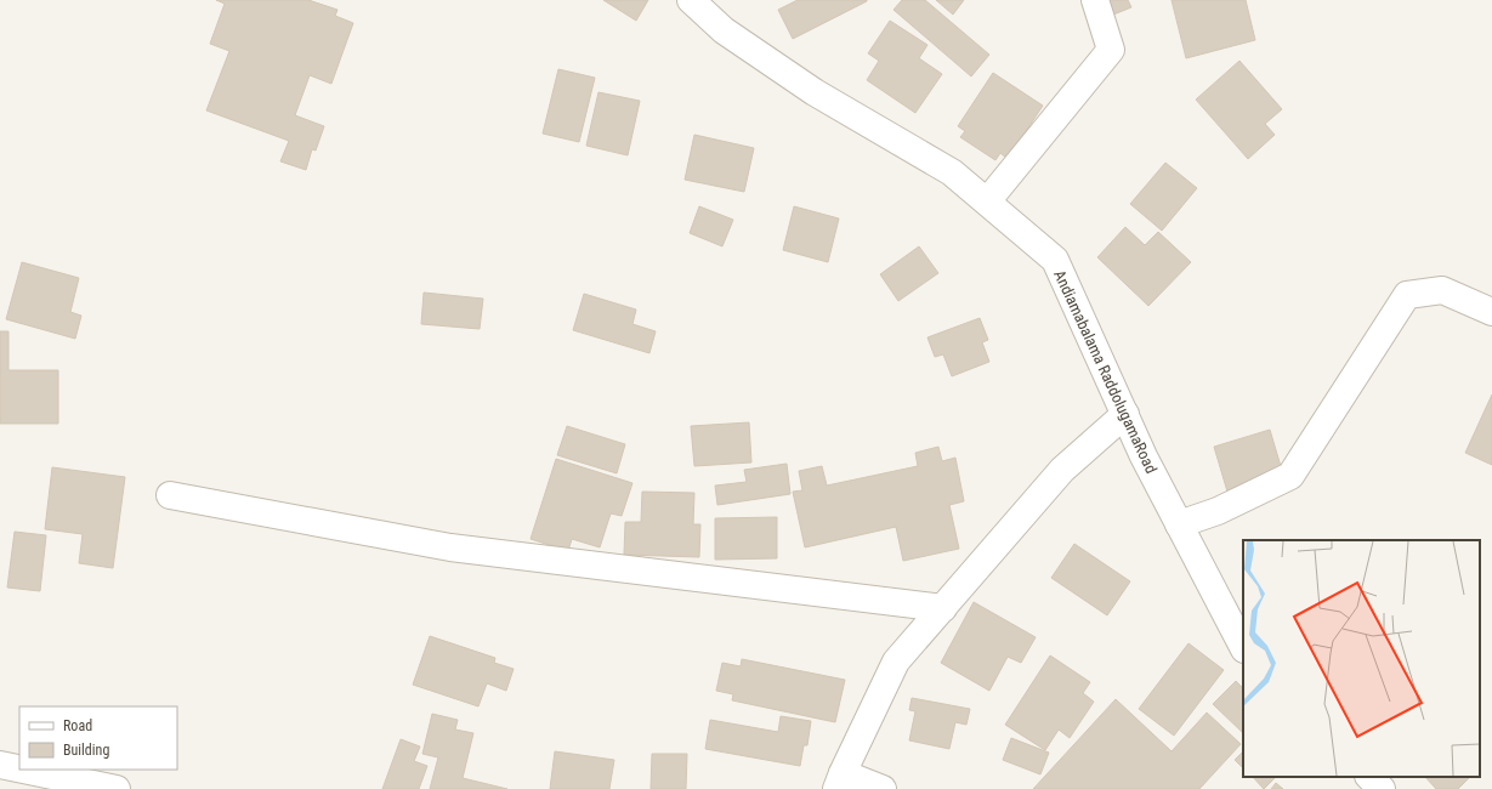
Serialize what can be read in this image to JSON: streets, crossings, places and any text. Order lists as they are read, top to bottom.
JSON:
{
  "streets": {
    "street": ["Andiamabalama RaddolugamaRoad"]
  },
  "legend": ["Road", "Building"]
}
